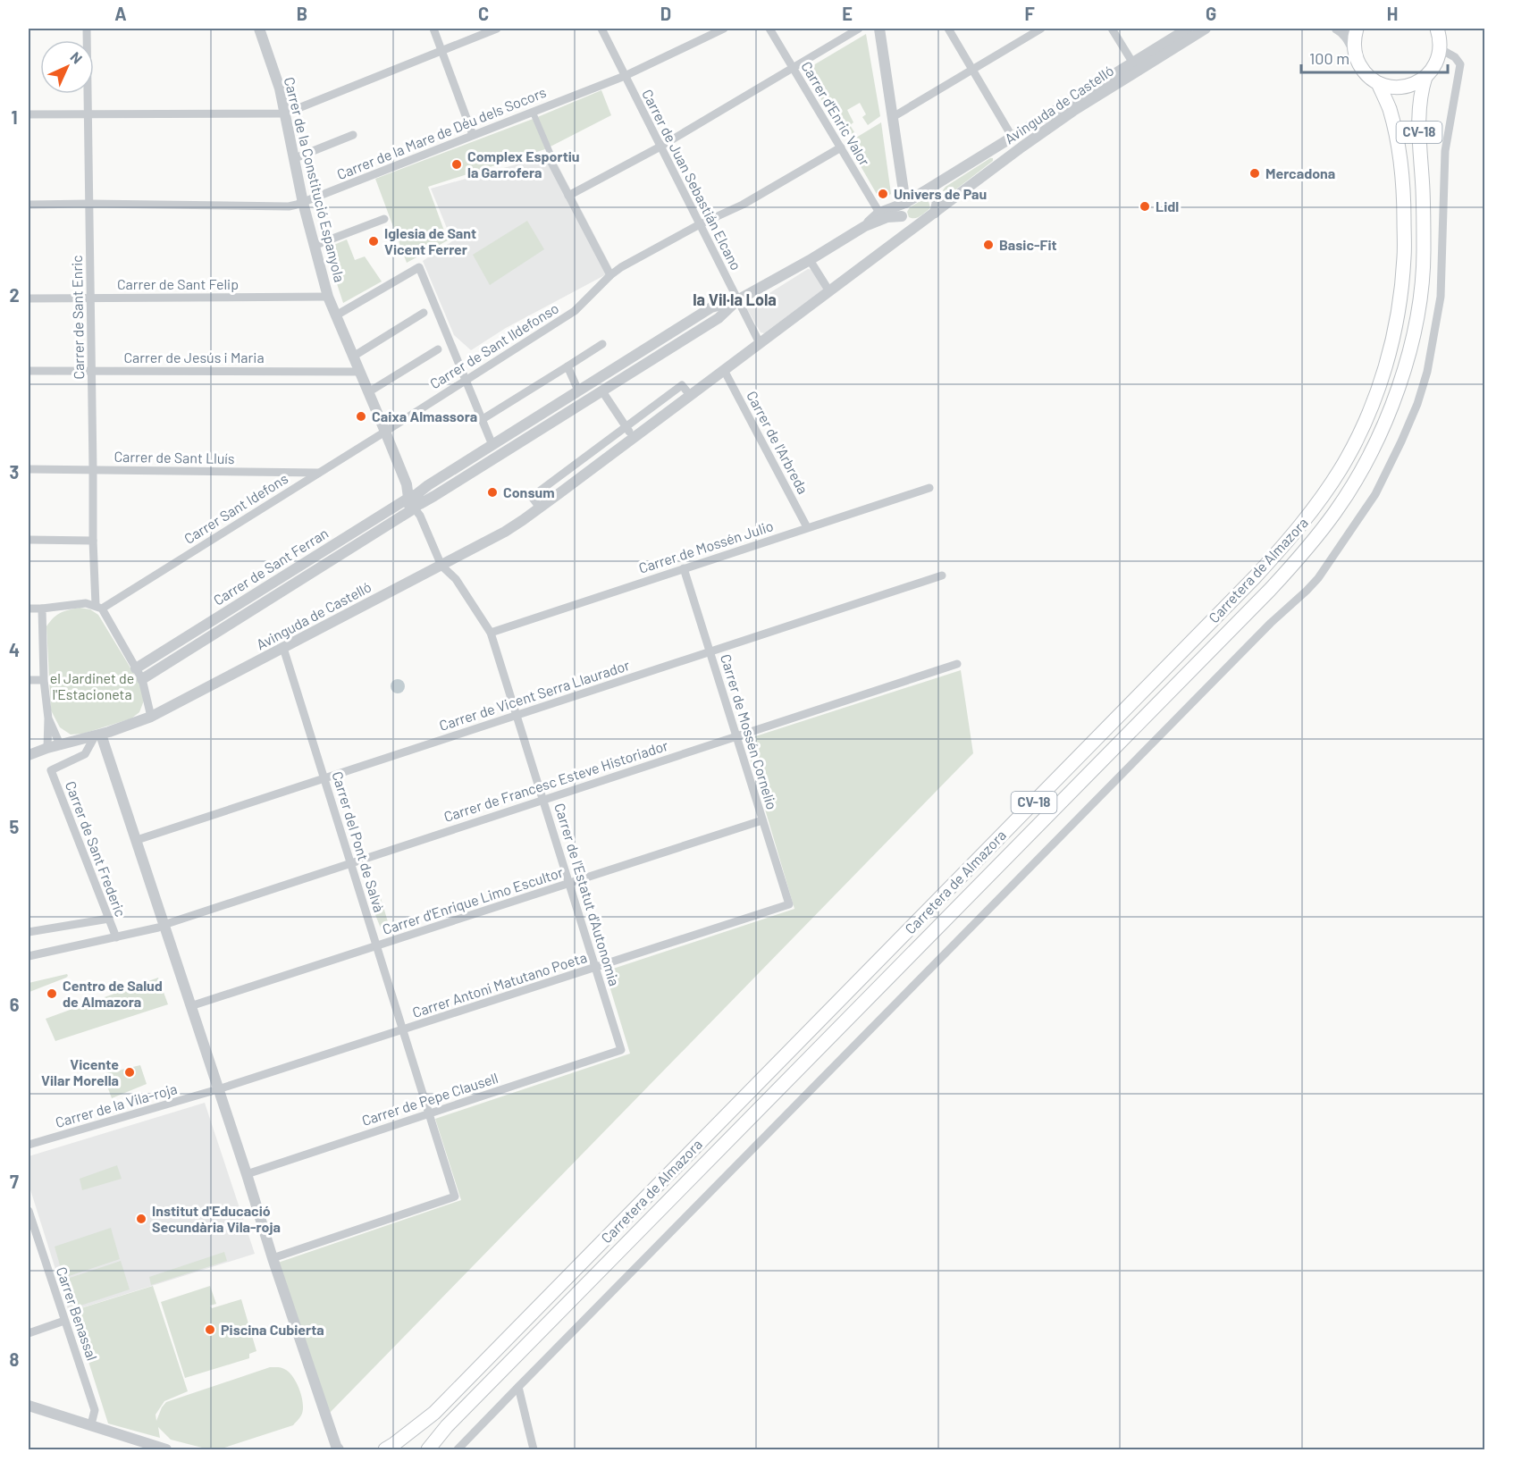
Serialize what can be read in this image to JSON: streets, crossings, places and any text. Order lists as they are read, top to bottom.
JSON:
{
  "streets": {
    "main road": ["CV-18", "Carretera de Almazora"],
    "street": [
      "Avinguda de Castelló",
      "Carrer d'Enric Valor",
      "Carrer de la Mare de Déu dels Socors",
      "Carrer de la Constitució Espanyola",
      "Carrer de Juan Sebastián Elcano",
      "Carrer de Sant Felip",
      "Carrer de Sant Enric",
      "Carrer de Sant Ildefonso",
      "Carrer de Jesús i Maria",
      "Carrer de l'Arbreda",
      "Carrer de Sant Lluís",
      "Carrer Sant Idefons",
      "Carrer de Mossén Julio",
      "Carrer de Sant Ferran",
      "Carrer de Vicent Serra Llaurador",
      "Carrer de Mossén Cornelio",
      "Carrer de Francesc Esteve Historiador",
      "Carrer del Pont de Salvà",
      "Carrer de Sant Frederic",
      "Carrer de l'Estatut d'Autonomia",
      "Carrer d'Enrique Limo Escultor",
      "Carrer Antoni Matutano Poeta",
      "Carrer de Pepe Clausell",
      "Carrer de la Vila-roja",
      "Carrer Benassal"
    ]
  },
  "crossings": [
    ["Avinguda de Castelló", "Carrer de Juan Sebastián Elcano"],
    ["Avinguda de Castelló", "Carrer de l'Arbreda"],
    ["Avinguda de Castelló", "Carrer de Sant Ferran"],
    ["Avinguda de Castelló", "Carrer del Pont de Salvà"],
    ["Avinguda de Castelló", "Carrer de Sant Frederic"],
    ["Avinguda de Castelló", "Carrer de l'Estatut d'Autonomia"],
    ["Carrer d'Enric Valor", "Carrer de Sant Ildefonso"],
    ["Carrer d'Enric Valor", "Carrer de Sant Ferran"],
    ["CV-18", "Carretera de Almazora"],
    ["Carrer de la Mare de Déu dels Socors", "Carrer de la Constitució Espanyola"],
    ["Carrer de la Mare de Déu dels Socors", "Carrer de Juan Sebastián Elcano"],
    ["Carrer de la Mare de Déu dels Socors", "Carrer de Sant Enric"],
    ["Carrer de la Constitució Espanyola", "Carrer de Sant Felip"],
    ["Carrer de la Constitució Espanyola", "Carrer de Sant Ildefonso"],
    ["Carrer de la Constitució Espanyola", "Carrer de Jesús i Maria"],
    ["Carrer de la Constitució Espanyola", "Carrer Sant Idefons"],
    ["Carrer de la Constitució Espanyola", "Carrer de Sant Ferran"],
    ["Carrer de la Constitució Espanyola", "Carrer de l'Estatut d'Autonomia"],
    ["Carrer de Juan Sebastián Elcano", "Carrer de Sant Ildefonso"],
    ["Carrer de Juan Sebastián Elcano", "Carrer de Sant Ferran"],
    ["Carrer de Sant Felip", "Carrer de Sant Enric"],
    ["Carrer de Sant Enric", "Carrer de Jesús i Maria"],
    ["Carrer de Sant Enric", "Carrer de Sant Lluís"],
    ["Carrer de Sant Enric", "Carrer Sant Idefons"],
    ["Carrer de Sant Ildefonso", "Carrer Sant Idefons"],
    ["Carrer de l'Arbreda", "Carrer de Mossén Julio"],
    ["Carrer de Sant Lluís", "Carrer Sant Idefons"],
    ["Carrer de Mossén Julio", "Carrer de Mossén Cornelio"],
    ["Carrer de Mossén Julio", "Carrer de l'Estatut d'Autonomia"],
    ["Carrer de Sant Ferran", "Carrer de l'Estatut d'Autonomia"],
    ["Carrer de Vicent Serra Llaurador", "Carrer de Mossén Cornelio"],
    ["Carrer de Vicent Serra Llaurador", "Carrer del Pont de Salvà"],
    ["Carrer de Vicent Serra Llaurador", "Carrer de l'Estatut d'Autonomia"],
    ["Carrer de Mossén Cornelio", "Carrer de Francesc Esteve Historiador"],
    ["Carrer de Mossén Cornelio", "Carrer d'Enrique Limo Escultor"],
    ["Carrer de Mossén Cornelio", "Carrer Antoni Matutano Poeta"],
    ["Carrer de Francesc Esteve Historiador", "Carrer del Pont de Salvà"],
    ["Carrer de Francesc Esteve Historiador", "Carrer de Sant Frederic"],
    ["Carrer de Francesc Esteve Historiador", "Carrer de l'Estatut d'Autonomia"],
    ["Carrer del Pont de Salvà", "Carrer d'Enrique Limo Escultor"],
    ["Carrer del Pont de Salvà", "Carrer Antoni Matutano Poeta"],
    ["Carrer del Pont de Salvà", "Carrer de Pepe Clausell"],
    ["Carrer de l'Estatut d'Autonomia", "Carrer d'Enrique Limo Escultor"],
    ["Carrer de l'Estatut d'Autonomia", "Carrer Antoni Matutano Poeta"],
    ["Carrer de l'Estatut d'Autonomia", "Carrer de Pepe Clausell"],
    ["Carrer Antoni Matutano Poeta", "Carrer de la Vila-roja"]
  ],
  "districts": ["la Vil·la Lola"],
  "parks": ["el Jardinet de l'Estacioneta"],
  "places": [
    "Complex Esportiu la Garrofera",
    "Mercadona",
    "Univers de Pau",
    "Lidl",
    "Iglesia de Sant Vicent Ferrer",
    "Basic-Fit",
    "Caixa Almassora",
    "Consum",
    "Centro de Salud de Almazora",
    "Vicente Vilar Morella",
    "Institut d'Educació Secundària Vila-roja",
    "Piscina Cubierta"
  ],
  "scale_bar": "100 m",
  "north": "top right",
  "grid": {
    "columns": [
      "A",
      "B",
      "C",
      "D",
      "E",
      "F",
      "G",
      "H"
    ],
    "rows": [
      "1",
      "2",
      "3",
      "4",
      "5",
      "6",
      "7",
      "8"
    ]
  }
}
